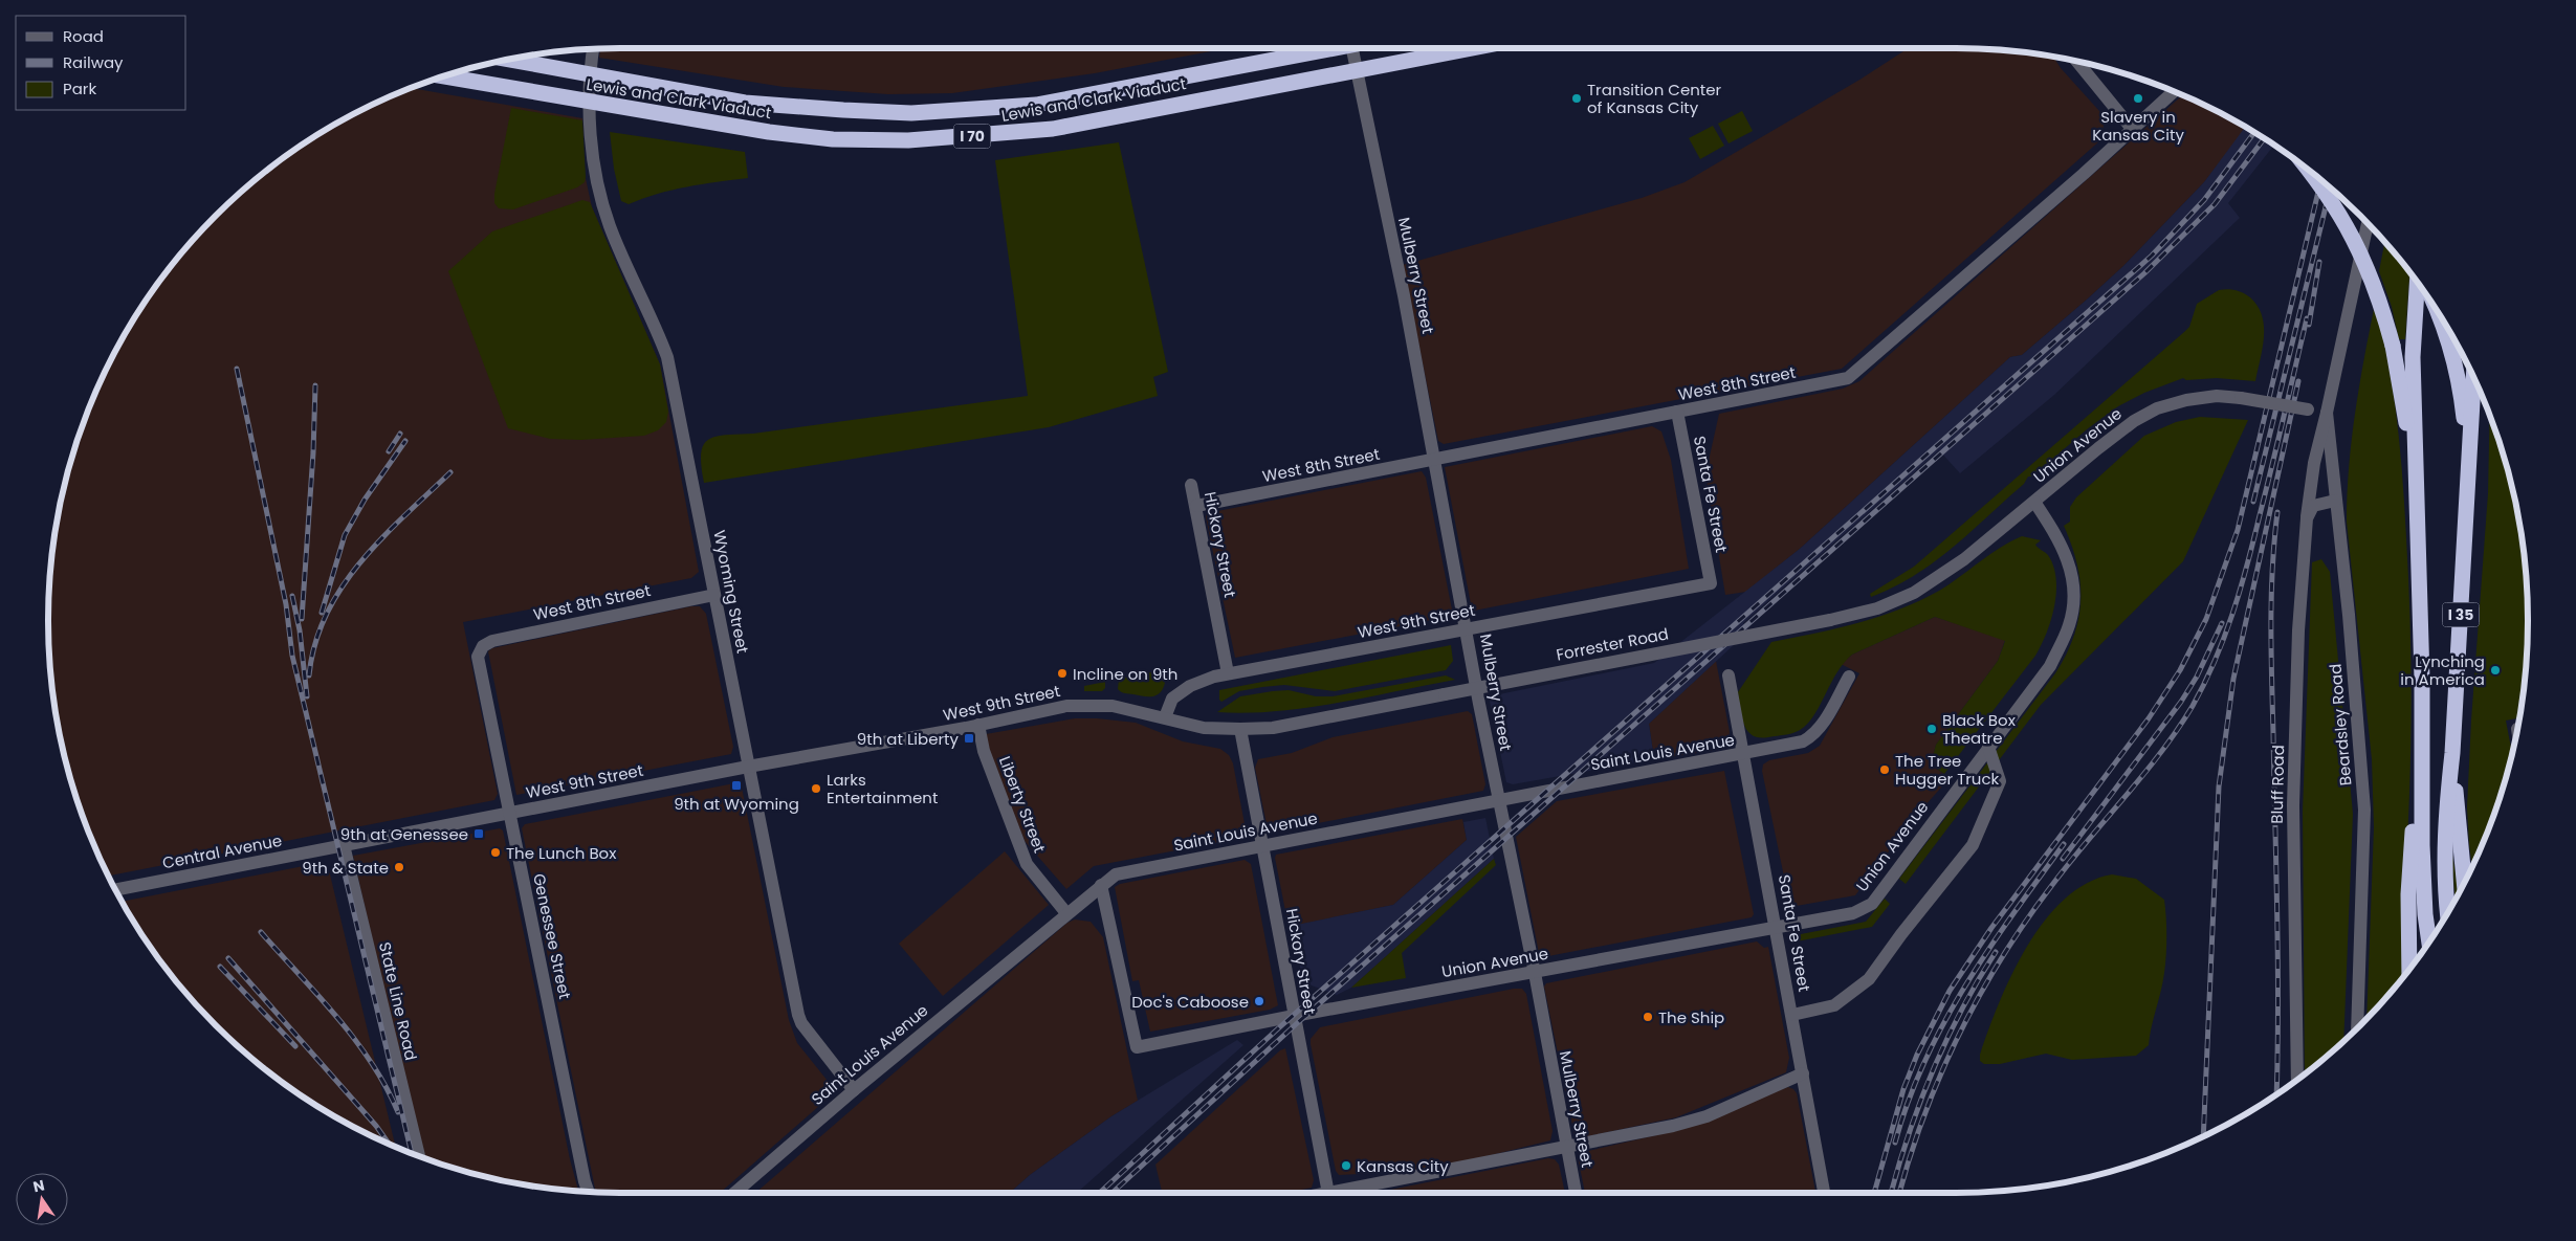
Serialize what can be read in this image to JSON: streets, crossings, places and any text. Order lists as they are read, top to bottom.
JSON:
{
  "streets": {
    "highway": ["Lewis and Clark Viaduct", "I 70", "I 35"],
    "street": [
      "Mulberry Street",
      "West 8th Street",
      "Union Avenue",
      "Santa Fe Street",
      "Hickory Street",
      "Wyoming Street",
      "West 9th Street",
      "Forrester Road",
      "Beardsley Road",
      "Saint Louis Avenue",
      "Bluff Road",
      "Liberty Street",
      "Central Avenue",
      "Genessee Street",
      "State Line Road"
    ]
  },
  "crossings": [
    ["Mulberry Street", "West 8th Street"],
    ["Mulberry Street", "Union Avenue"],
    ["Mulberry Street", "West 9th Street"],
    ["Mulberry Street", "Saint Louis Avenue"],
    ["West 8th Street", "Santa Fe Street"],
    ["West 8th Street", "Hickory Street"],
    ["West 8th Street", "Wyoming Street"],
    ["West 8th Street", "Genessee Street"],
    ["Union Avenue", "Santa Fe Street"],
    ["Union Avenue", "Hickory Street"],
    ["Union Avenue", "Forrester Road"],
    ["Union Avenue", "Beardsley Road"],
    ["Union Avenue", "Saint Louis Avenue"],
    ["Santa Fe Street", "West 9th Street"],
    ["Santa Fe Street", "Saint Louis Avenue"],
    ["Hickory Street", "West 9th Street"],
    ["Hickory Street", "Forrester Road"],
    ["Hickory Street", "Saint Louis Avenue"],
    ["Wyoming Street", "West 9th Street"],
    ["Wyoming Street", "Saint Louis Avenue"],
    ["West 9th Street", "Forrester Road"],
    ["West 9th Street", "Liberty Street"],
    ["West 9th Street", "Central Avenue"],
    ["West 9th Street", "Genessee Street"],
    ["West 9th Street", "State Line Road"],
    ["Beardsley Road", "Bluff Road"],
    ["Saint Louis Avenue", "Liberty Street"],
    ["Central Avenue", "State Line Road"]
  ],
  "places": {
    "other": [
      "Transition Center of Kansas City",
      "Slavery in Kansas City",
      "Lynching in America",
      "Incline on 9th",
      "Black Box Theatre",
      "The Tree Hugger Truck",
      "Larks Entertainment",
      "The Lunch Box",
      "9th & State",
      "Doc's Caboose",
      "The Ship",
      "Kansas City"
    ],
    "transit": ["9th at Liberty", "9th at Wyoming", "9th at Genessee"]
  },
  "legend": ["Road", "Railway", "Park"],
  "north": "top"
}
